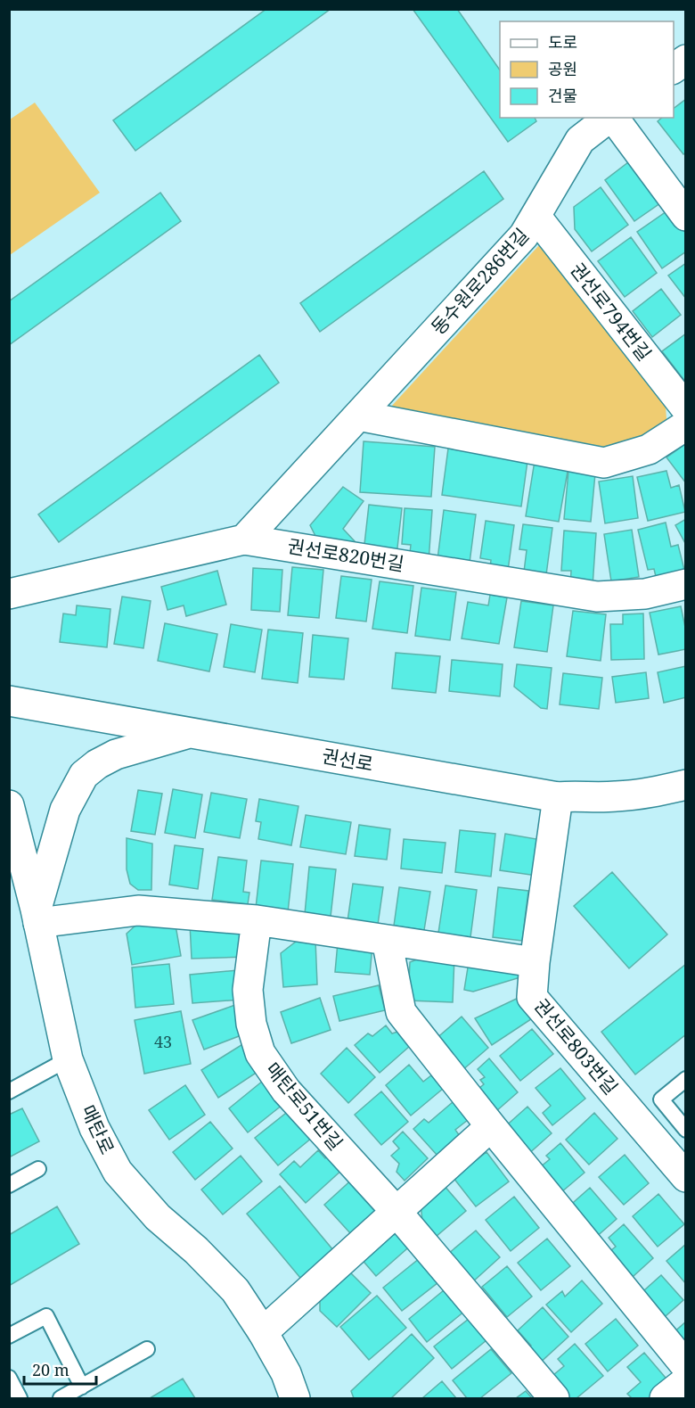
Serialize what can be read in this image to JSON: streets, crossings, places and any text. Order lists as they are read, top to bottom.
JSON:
{
  "streets": {
    "street": [
      "동수원로286번길",
      "권선로794번길",
      "권선로820번길",
      "권선로",
      "권선로803번길",
      "매탄로51번길",
      "매탄로"
    ]
  },
  "crossings": [
    ["동수원로286번길", "권선로794번길"],
    ["동수원로286번길", "권선로820번길"],
    ["권선로", "권선로803번길"]
  ],
  "house_numbers": ["43"],
  "legend": ["도로", "공원", "건물"],
  "scale_bar": "20 m"
}
